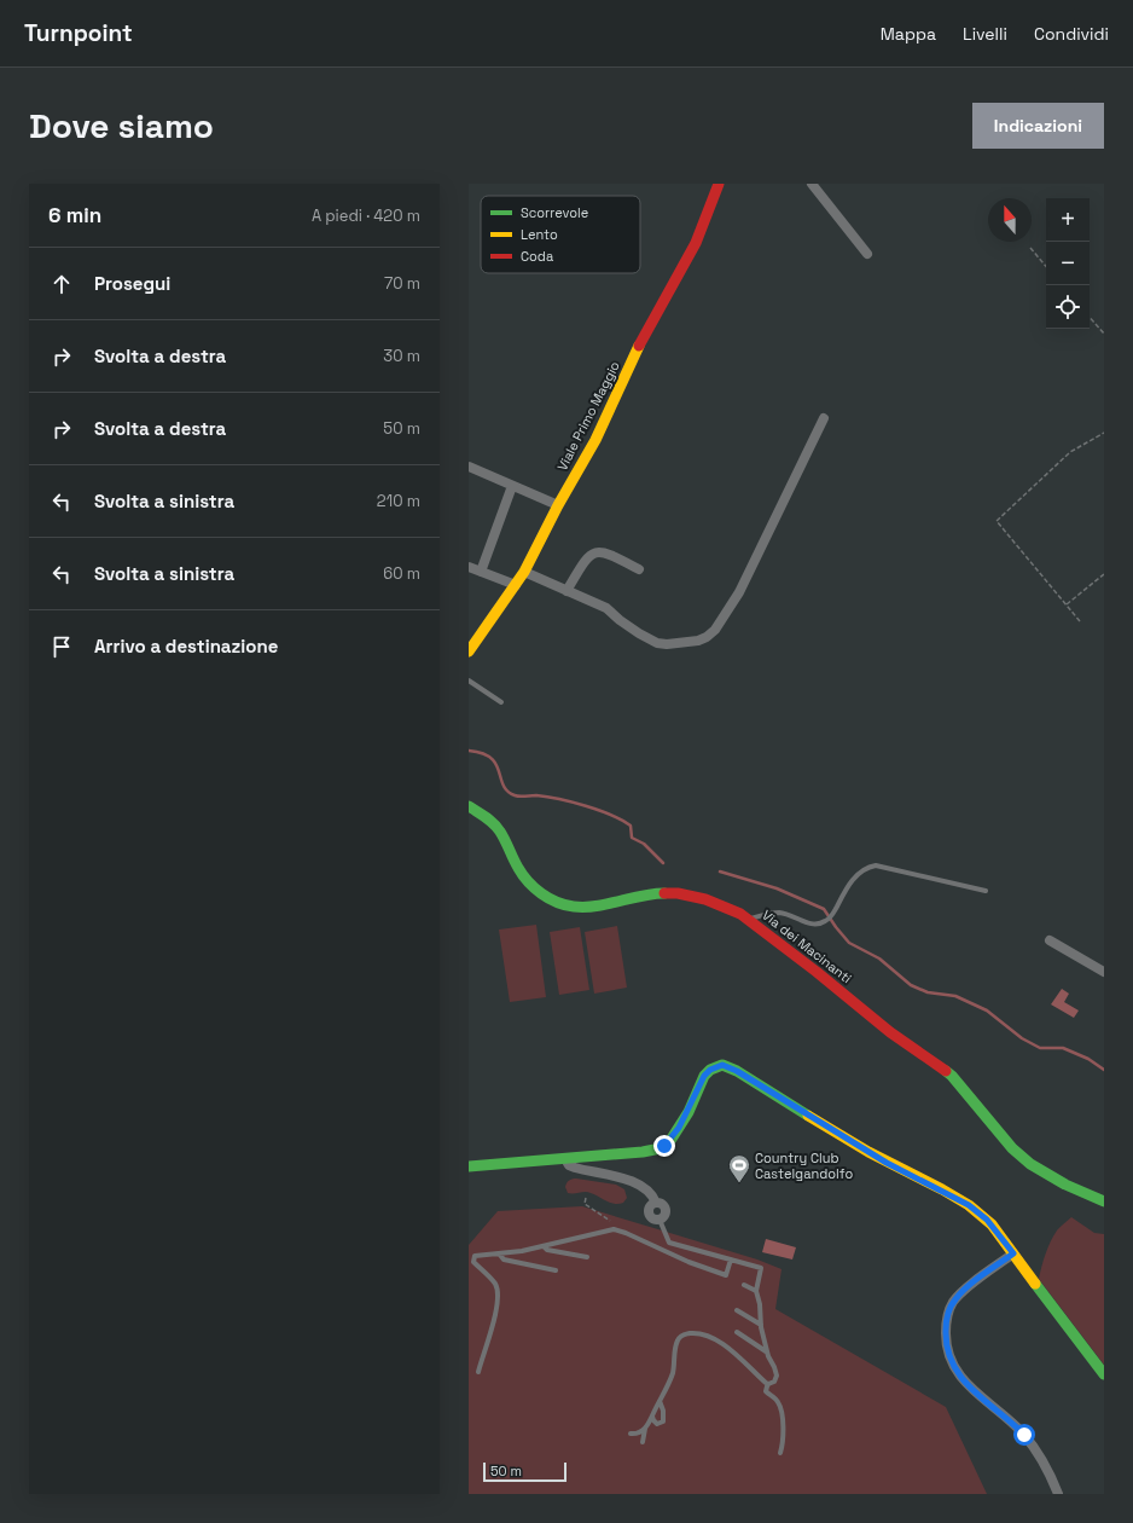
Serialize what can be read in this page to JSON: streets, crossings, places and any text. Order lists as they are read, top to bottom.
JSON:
{
  "streets": {
    "street": ["Viale Primo Maggio", "Via dei Macinanti"]
  },
  "places": {
    "sports": ["Country Club Castelgandolfo"]
  },
  "legend": ["Scorrevole", "Lento", "Coda"],
  "scale_bar": "50 m",
  "north": "top",
  "page": {
    "header": "Turnpoint",
    "nav": ["Mappa", "Livelli", "Condividi"],
    "buttons": "Indicazioni",
    "title": "Dove siamo",
    "heading": ["6 min", "A piedi · 420 m"],
    "map_buttons": ["+", "−"],
    "list": [
      ["Prosegui", "70 m"],
      ["Svolta a destra", "30 m"],
      ["Svolta a destra", "50 m"],
      ["Svolta a sinistra", "210 m"],
      ["Svolta a sinistra", "60 m"],
      "Arrivo a destinazione"
    ],
    "scale": "50 m"
  }
}
